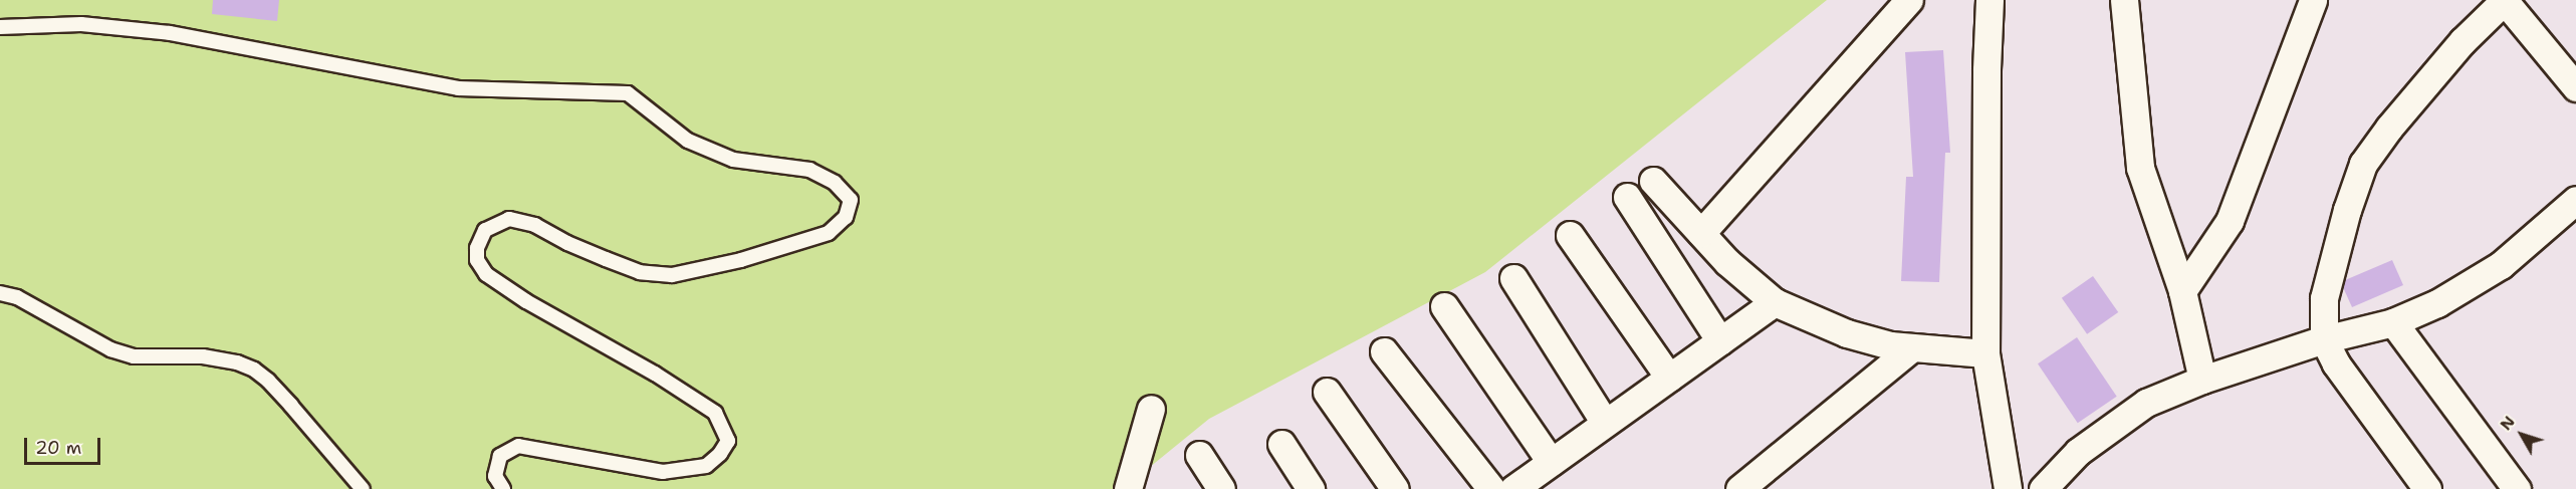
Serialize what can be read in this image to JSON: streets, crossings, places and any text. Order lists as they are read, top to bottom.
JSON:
{
  "scale_bar": "20 m",
  "north": "top left"
}
